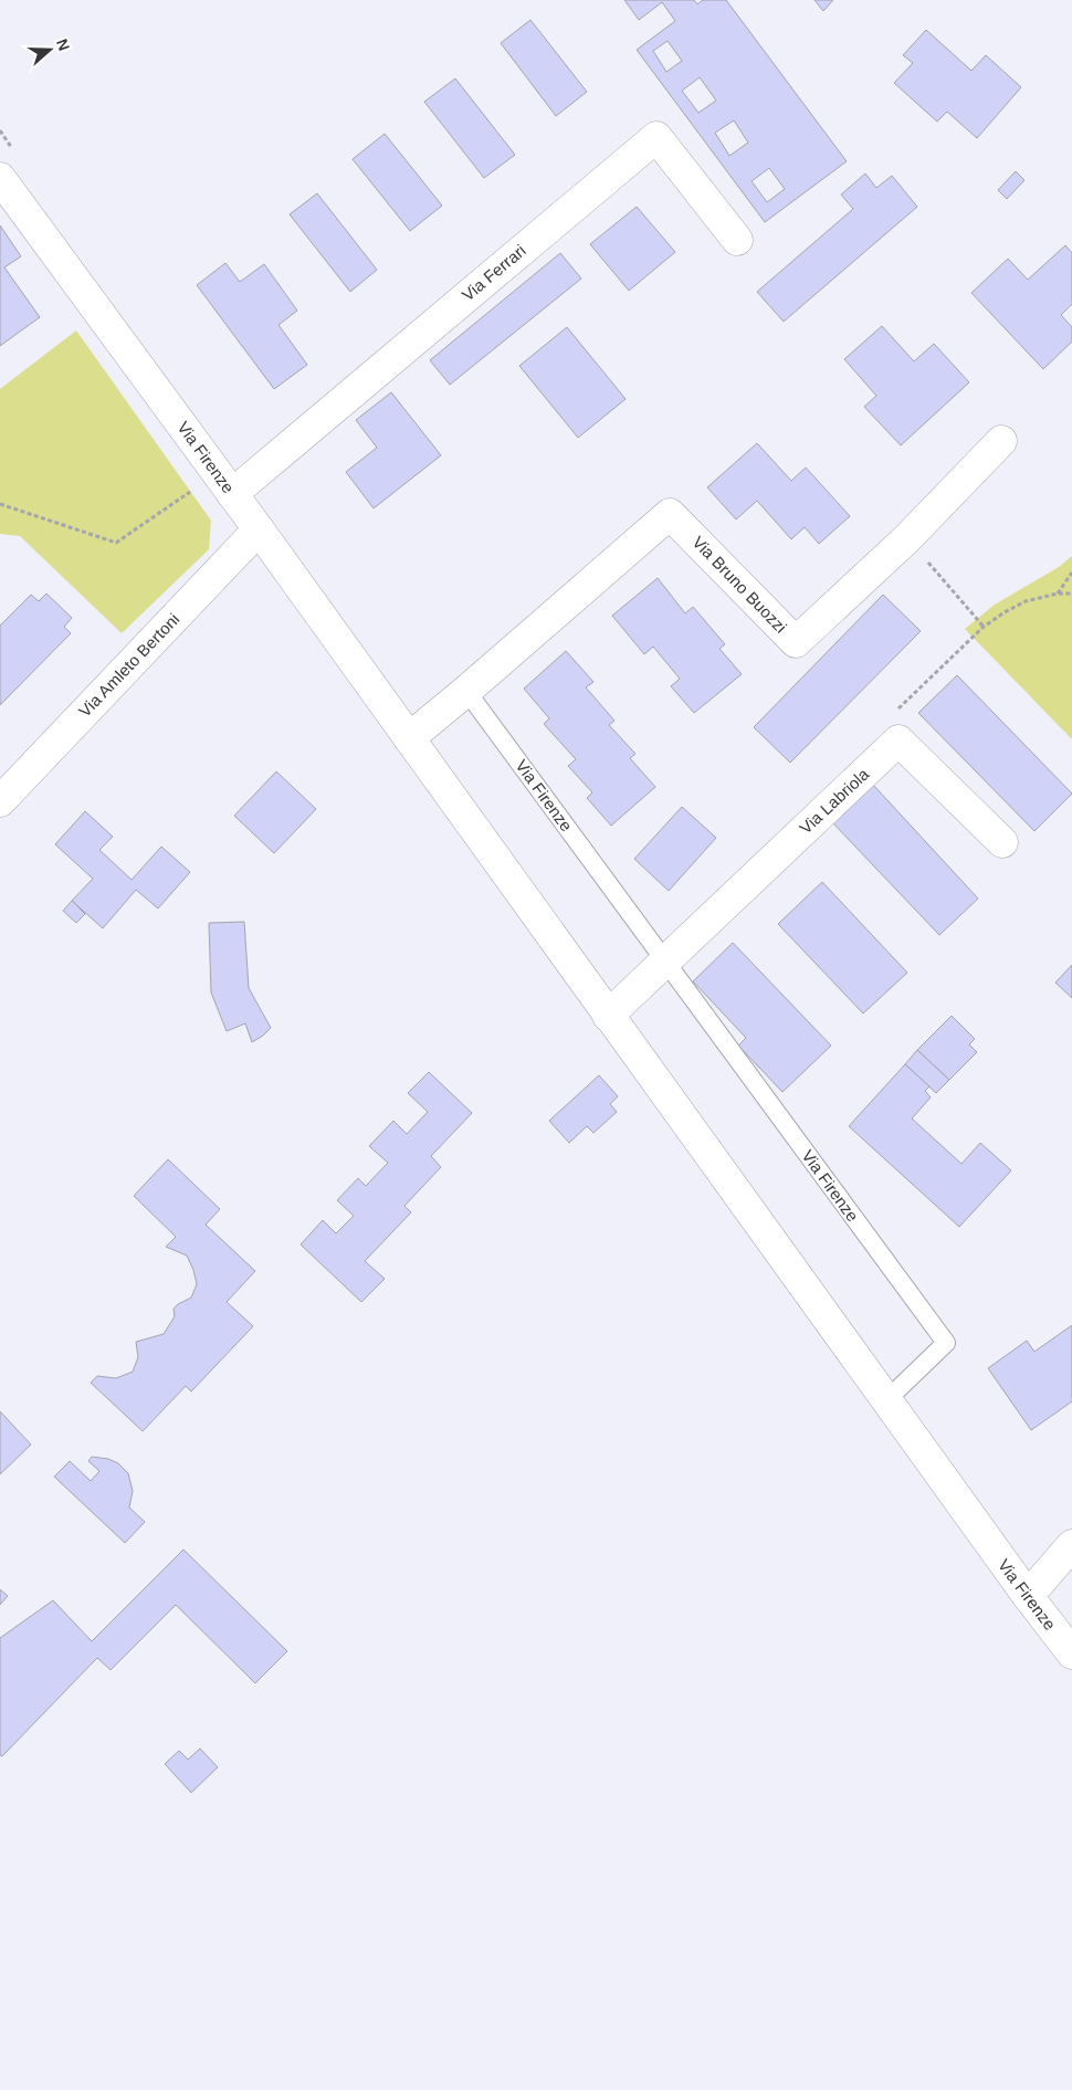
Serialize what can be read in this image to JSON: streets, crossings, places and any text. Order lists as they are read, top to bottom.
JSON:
{
  "streets": {
    "street": [
      "Via Ferrari",
      "Via Firenze",
      "Via Bruno Buozzi",
      "Via Amleto Bertoni",
      "Via Labriola"
    ]
  },
  "crossings": [
    ["Via Ferrari", "Via Firenze"],
    ["Via Firenze", "Via Bruno Buozzi"],
    ["Via Firenze", "Via Amleto Bertoni"],
    ["Via Firenze", "Via Labriola"]
  ],
  "north": "right"
}
